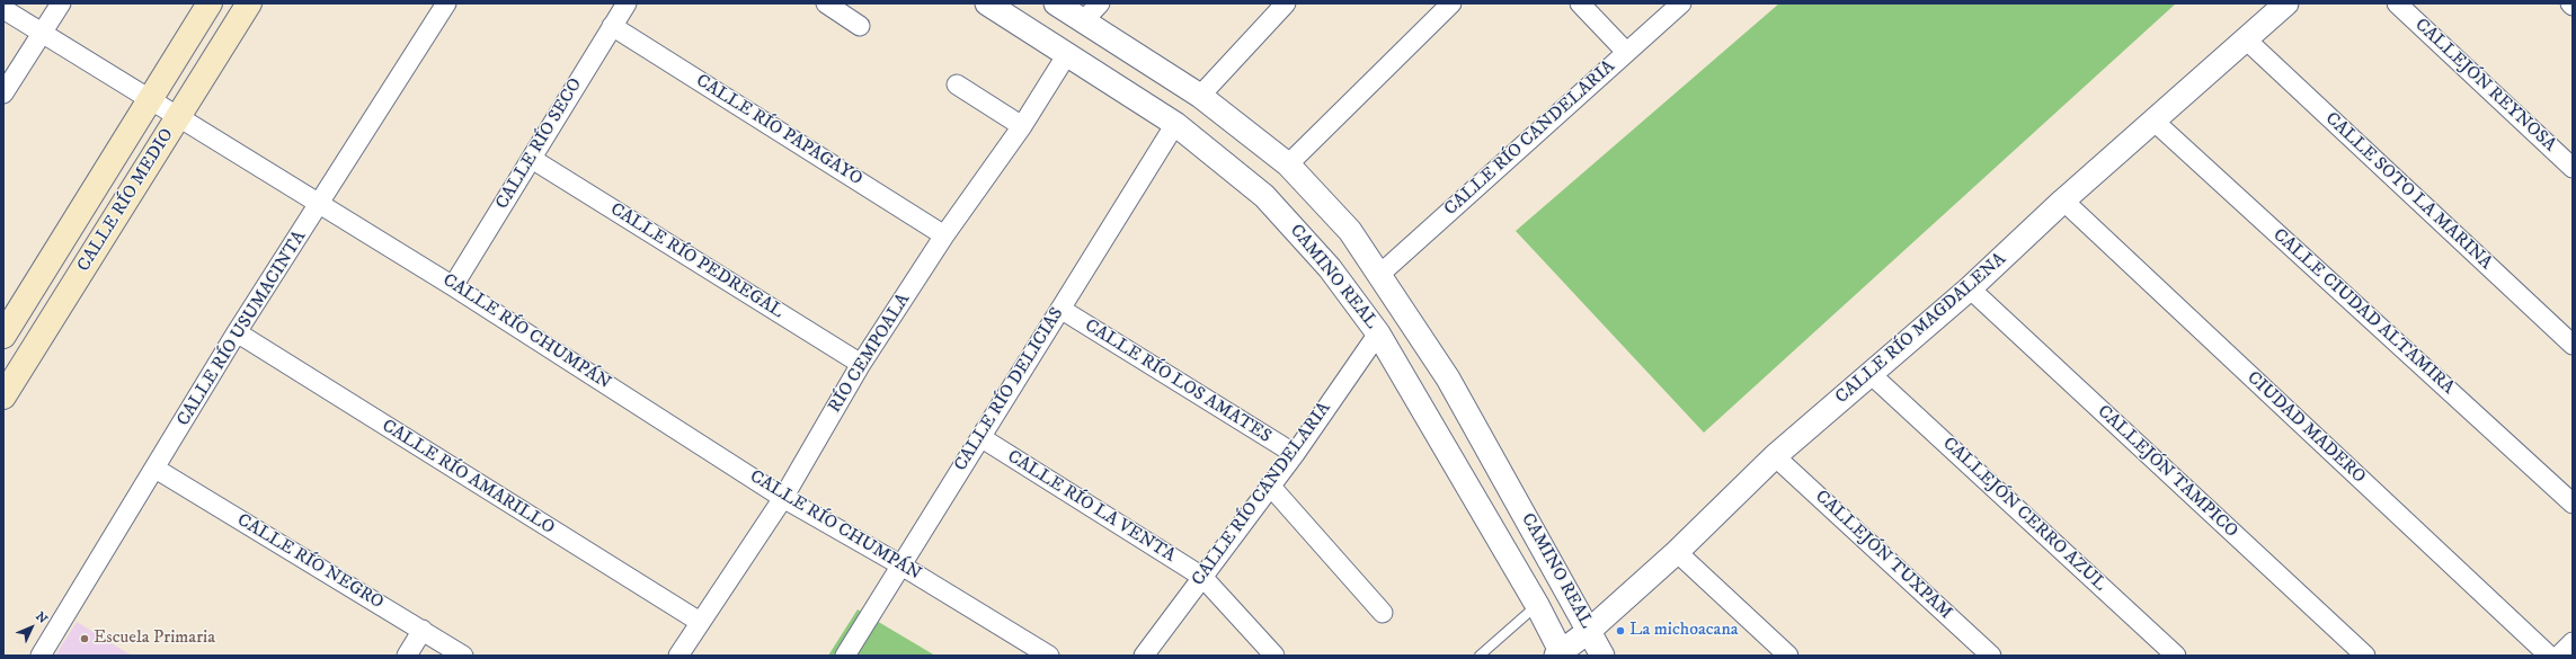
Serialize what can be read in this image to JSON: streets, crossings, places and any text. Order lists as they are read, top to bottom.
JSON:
{
  "streets": {
    "main road": ["CALLE RÍO MEDIO"],
    "street": [
      "CALLEJÓN REYNOSA",
      "CALLE RÍO PAPAGAYO",
      "CALLE RÍO CANDELARIA",
      "CALLE RÍO SECO",
      "CALLE SOTO LA MARINA",
      "CALLE RÍO PEDREGAL",
      "CAMINO REAL",
      "CALLE CIUDAD ALTAMIRA",
      "CALLE RÍO USUMACINTA",
      "CALLE RÍO MAGDALENA",
      "CALLE RÍO CHUMPÁN",
      "RÍO CEMPOALA",
      "CALLE RÍO LOS AMATES",
      "CALLE RÍO DELICIAS",
      "CIUDAD MADERO",
      "CALLEJÓN TAMPICO",
      "CALLE RÍO AMARILLO",
      "CALLE RÍO LA VENTA",
      "CALLEJÓN CERRO AZUL",
      "CALLEJÓN TUXPAM",
      "CALLE RÍO NEGRO"
    ]
  },
  "crossings": [
    ["CALLE RÍO PAPAGAYO", "CALLE RÍO SECO"],
    ["CALLE RÍO PAPAGAYO", "RÍO CEMPOALA"],
    ["CALLE RÍO CANDELARIA", "CAMINO REAL"],
    ["CALLE RÍO CANDELARIA", "CALLE RÍO LOS AMATES"],
    ["CALLE RÍO CANDELARIA", "CALLE RÍO LA VENTA"],
    ["CALLE RÍO SECO", "CALLE RÍO PEDREGAL"],
    ["CALLE RÍO SECO", "CALLE RÍO CHUMPÁN"],
    ["CALLE SOTO LA MARINA", "CALLE RÍO MAGDALENA"],
    ["CALLE RÍO MEDIO", "CALLE RÍO CHUMPÁN"],
    ["CALLE RÍO PEDREGAL", "RÍO CEMPOALA"],
    ["CAMINO REAL", "CALLE RÍO MAGDALENA"],
    ["CAMINO REAL", "RÍO CEMPOALA"],
    ["CAMINO REAL", "CALLE RÍO DELICIAS"],
    ["CALLE CIUDAD ALTAMIRA", "CALLE RÍO MAGDALENA"],
    ["CALLE RÍO USUMACINTA", "CALLE RÍO CHUMPÁN"],
    ["CALLE RÍO USUMACINTA", "CALLE RÍO AMARILLO"],
    ["CALLE RÍO USUMACINTA", "CALLE RÍO NEGRO"],
    ["CALLE RÍO MAGDALENA", "CIUDAD MADERO"],
    ["CALLE RÍO MAGDALENA", "CALLEJÓN TAMPICO"],
    ["CALLE RÍO MAGDALENA", "CALLEJÓN CERRO AZUL"],
    ["CALLE RÍO MAGDALENA", "CALLEJÓN TUXPAM"],
    ["CALLE RÍO CHUMPÁN", "RÍO CEMPOALA"],
    ["CALLE RÍO CHUMPÁN", "CALLE RÍO DELICIAS"],
    ["RÍO CEMPOALA", "CALLE RÍO AMARILLO"],
    ["CALLE RÍO LOS AMATES", "CALLE RÍO DELICIAS"],
    ["CALLE RÍO DELICIAS", "CALLE RÍO LA VENTA"]
  ],
  "places": ["La michoacana", "Escuela Primaria"],
  "north": "top right"
}
